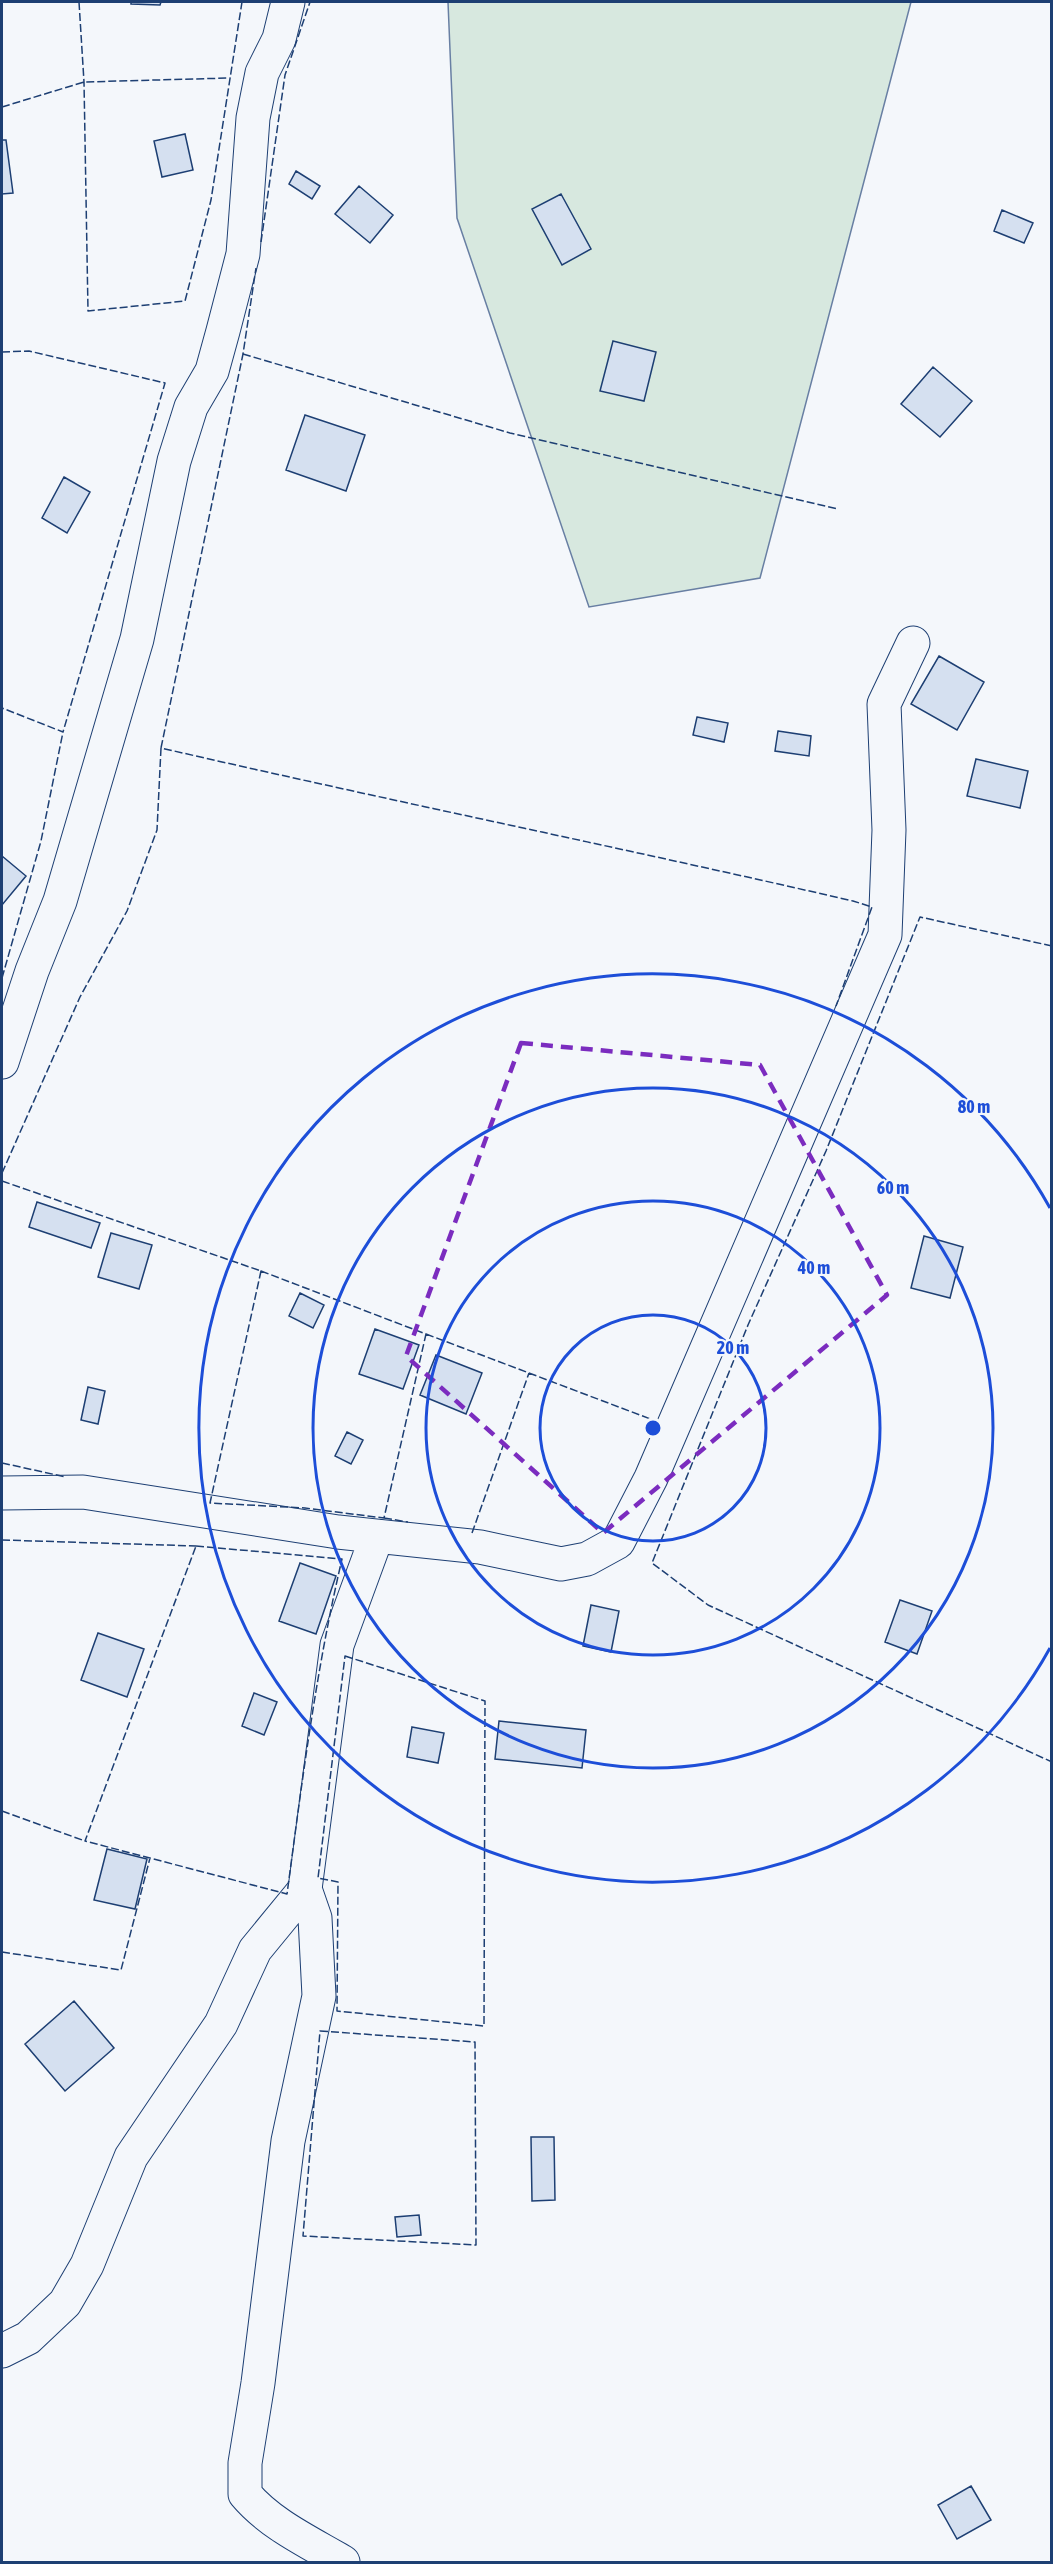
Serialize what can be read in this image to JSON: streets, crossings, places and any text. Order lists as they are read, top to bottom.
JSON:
{
  "rings": [
    "80 m",
    "60 m",
    "40 m",
    "20 m"
  ]
}
